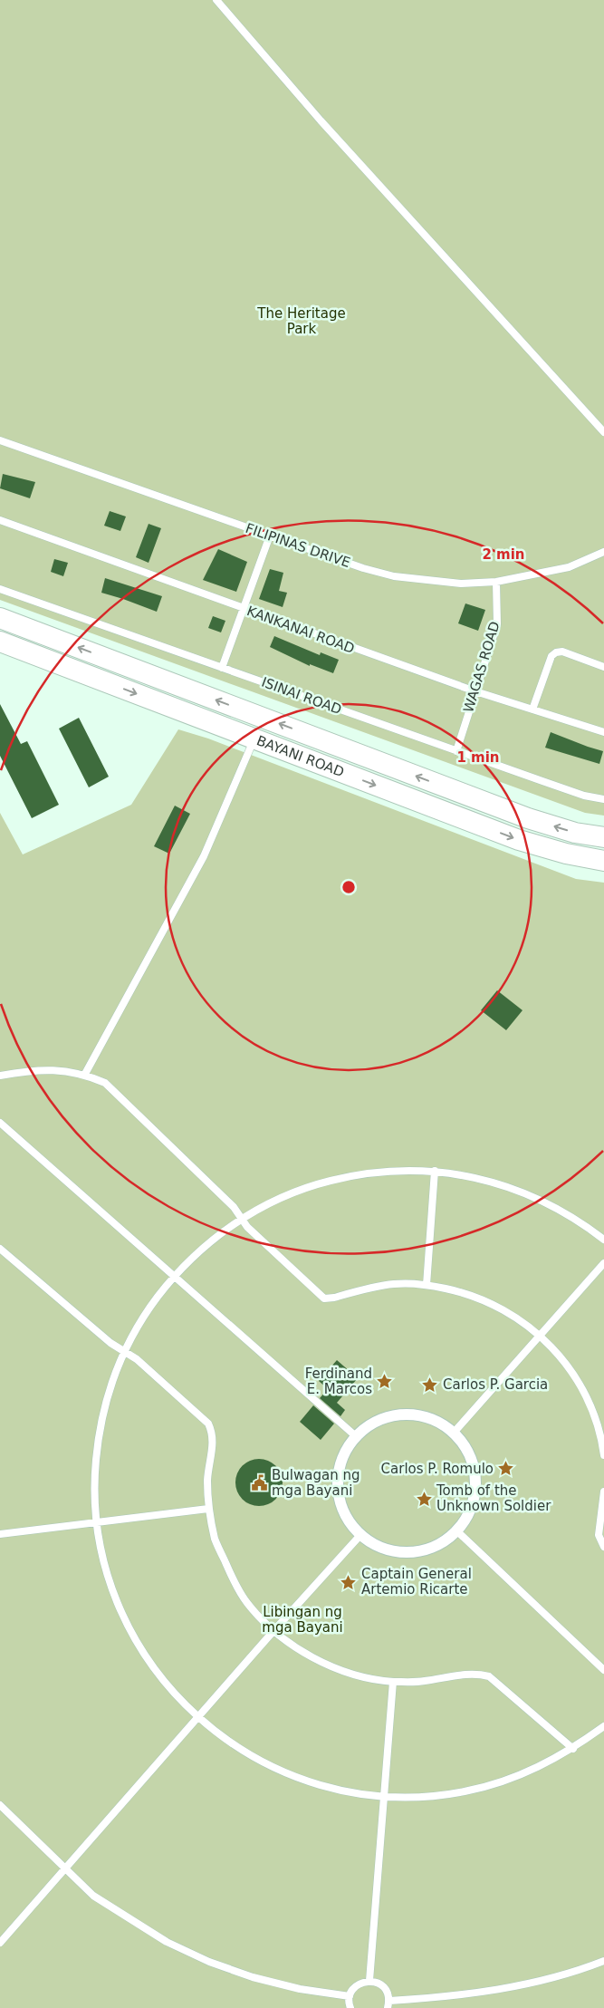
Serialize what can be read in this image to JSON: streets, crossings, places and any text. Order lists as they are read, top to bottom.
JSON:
{
  "streets": {
    "main road": ["BAYANI ROAD"],
    "lane": [
      "FILIPINAS DRIVE",
      "KANKANAI ROAD",
      "WAGAS ROAD",
      "ISINAI ROAD"
    ]
  },
  "crossings": [
    ["FILIPINAS DRIVE", "WAGAS ROAD"],
    ["KANKANAI ROAD", "WAGAS ROAD"],
    ["WAGAS ROAD", "ISINAI ROAD"]
  ],
  "parks": ["The Heritage Park", "Libingan ng mga Bayani"],
  "places": {
    "place": [
      "Ferdinand E. Marcos",
      "Carlos P. Garcia",
      "Carlos P. Romulo",
      "Tomb of the Unknown Soldier",
      "Captain General Artemio Ricarte"
    ],
    "public building": ["Bulwagan ng mga Bayani"]
  },
  "rings": ["2 min", "1 min"]
}
